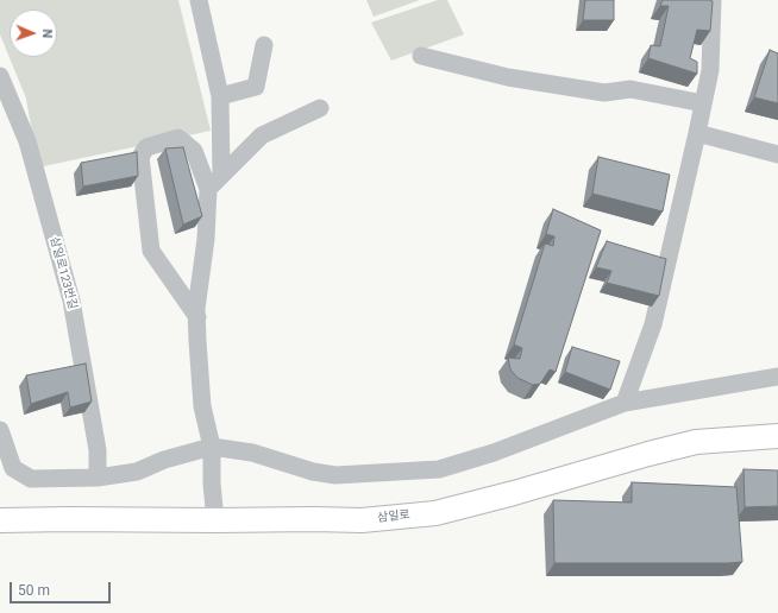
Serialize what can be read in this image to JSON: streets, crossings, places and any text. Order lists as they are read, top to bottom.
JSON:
{
  "streets": {
    "main road": ["삼일로"],
    "street": ["삼일로123번길"]
  },
  "scale_bar": "50 m",
  "north": "right"
}
